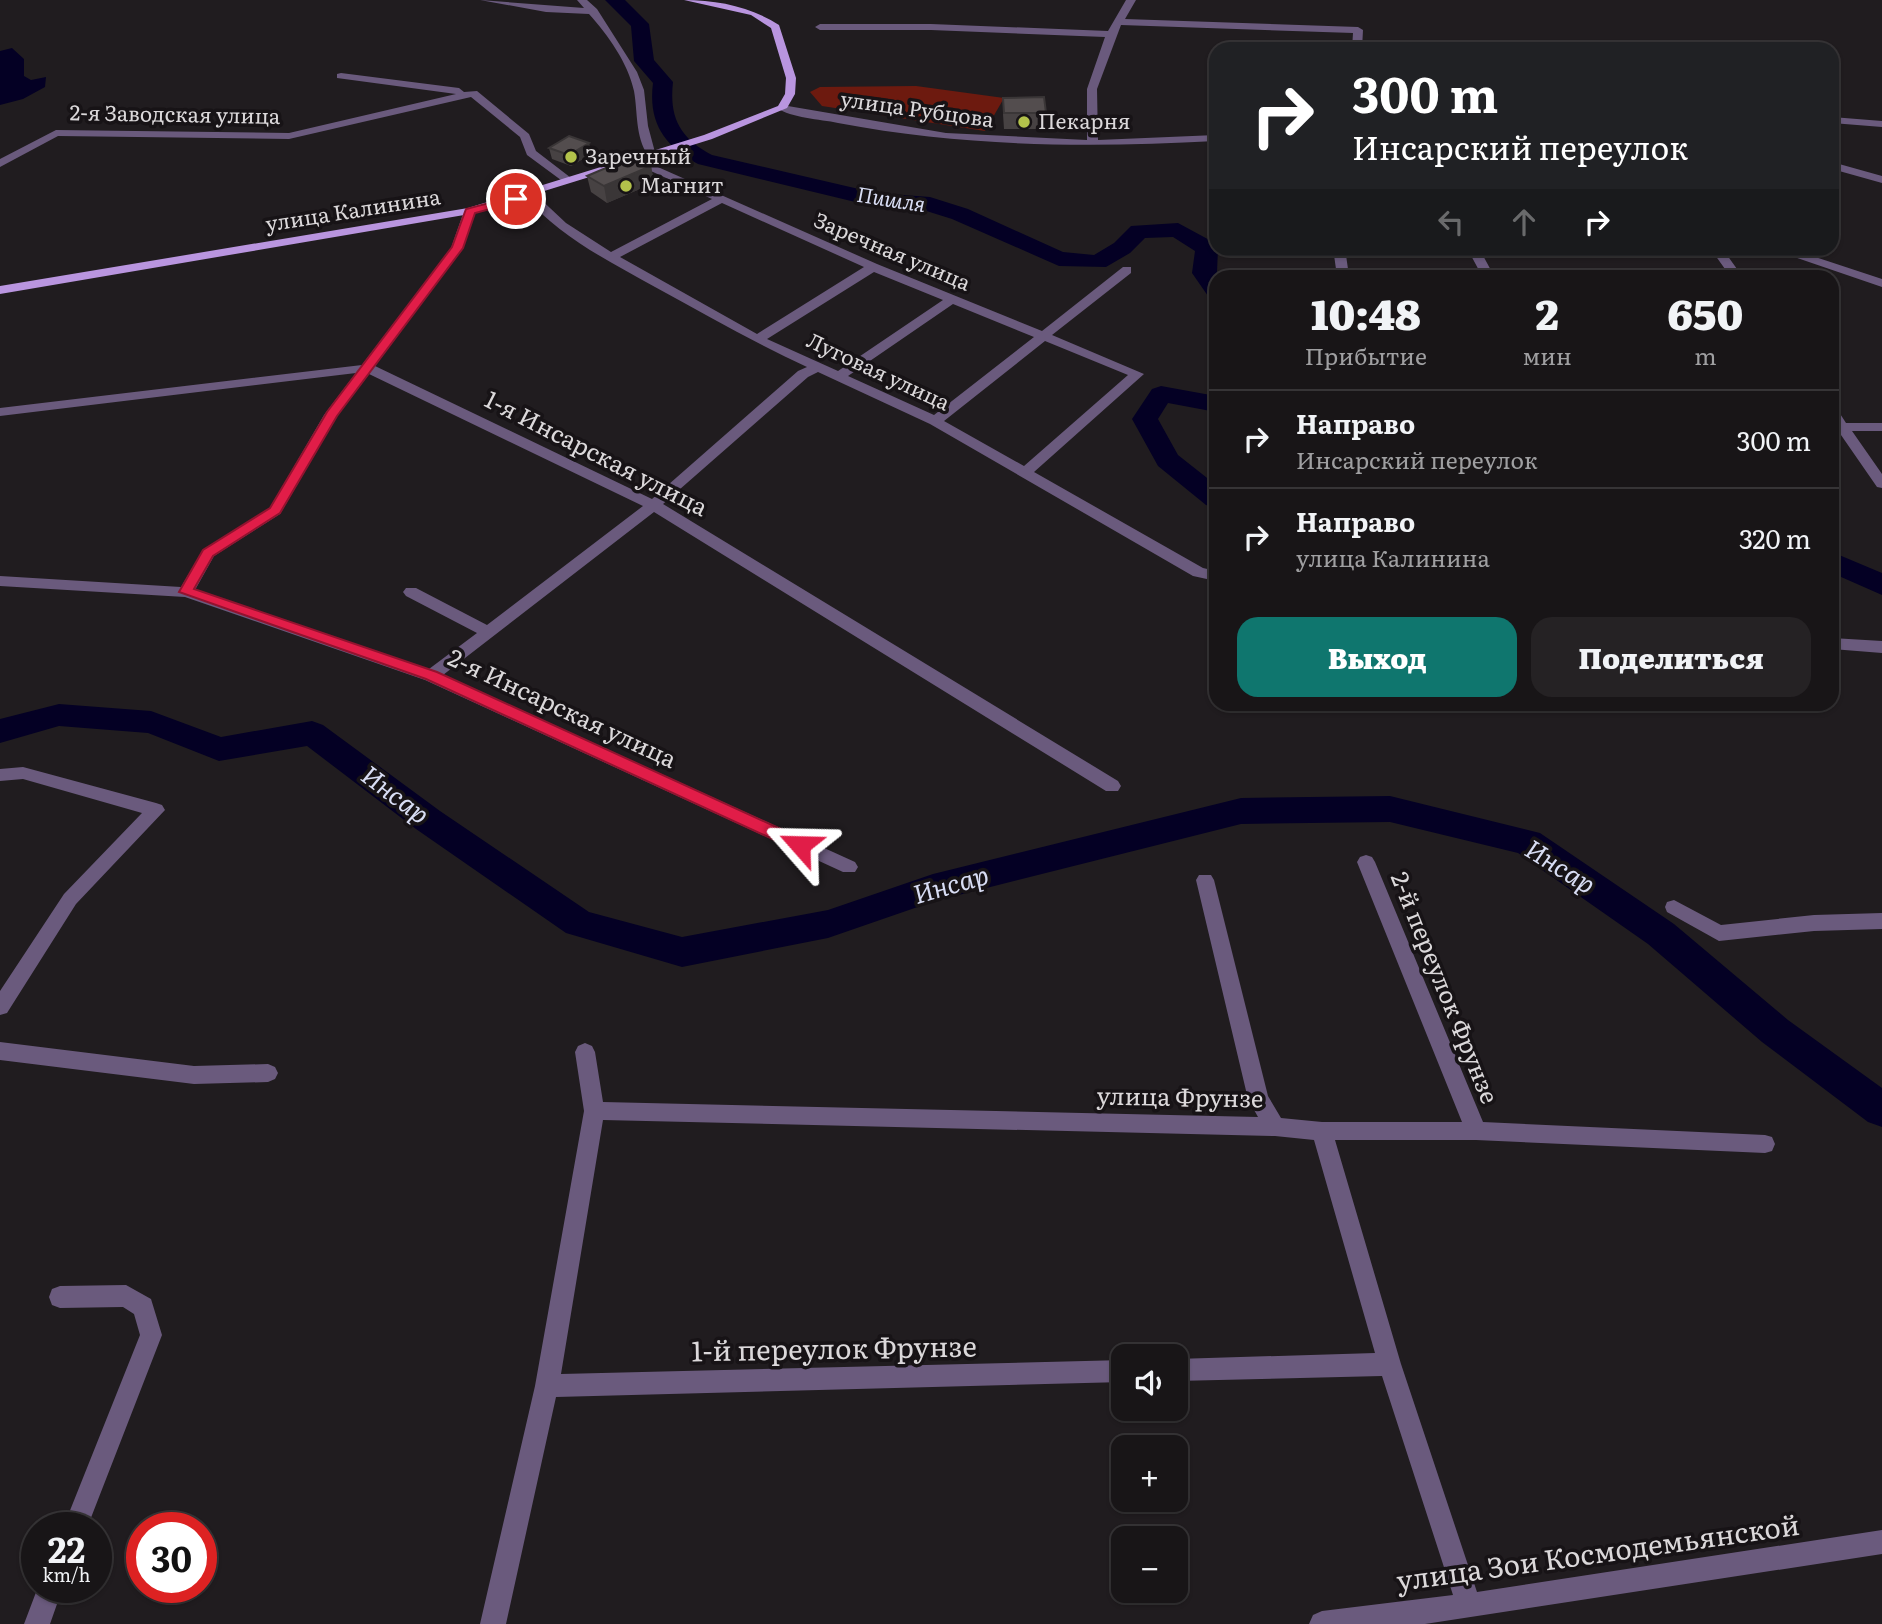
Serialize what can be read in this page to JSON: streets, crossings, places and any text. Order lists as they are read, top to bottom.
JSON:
{
  "streets": {
    "main road": ["улица Калинина"],
    "street": [
      "улица Рубцова",
      "2-я Заводская улица",
      "Заречная улица",
      "Луговая улица",
      "1-я Инсарская улица",
      "2-я Инсарская улица",
      "2-й переулок Фрунзе",
      "улица Фрунзе",
      "1-й переулок Фрунзе",
      "улица Зои Космодемьянской"
    ]
  },
  "crossings": [
    ["улица Рубцова", "улица Калинина"],
    ["улица Калинина", "Заречная улица"],
    ["улица Калинина", "Луговая улица"],
    ["Заречная улица", "Луговая улица"],
    ["2-й переулок Фрунзе", "улица Фрунзе"]
  ],
  "water": ["Пишля", "Инсар"],
  "places": ["Пекарня", "Заречный", "Магнит"],
  "page": {
    "turn": ["300 m", "Инсарский переулок"],
    "eta": [
      "10:48",
      "Прибытие",
      "2",
      "мин",
      "650",
      "m"
    ],
    "list": [
      {
        "name": "Направо",
        "note": "Инсарский переулок",
        "value": "300 m"
      },
      {
        "name": "Направо",
        "note": "улица Калинина",
        "value": "320 m"
      }
    ],
    "buttons": ["Выход", "Поделиться"],
    "map_buttons": ["+", "−"],
    "speed": "22 km/h",
    "limit": "30"
  }
}
